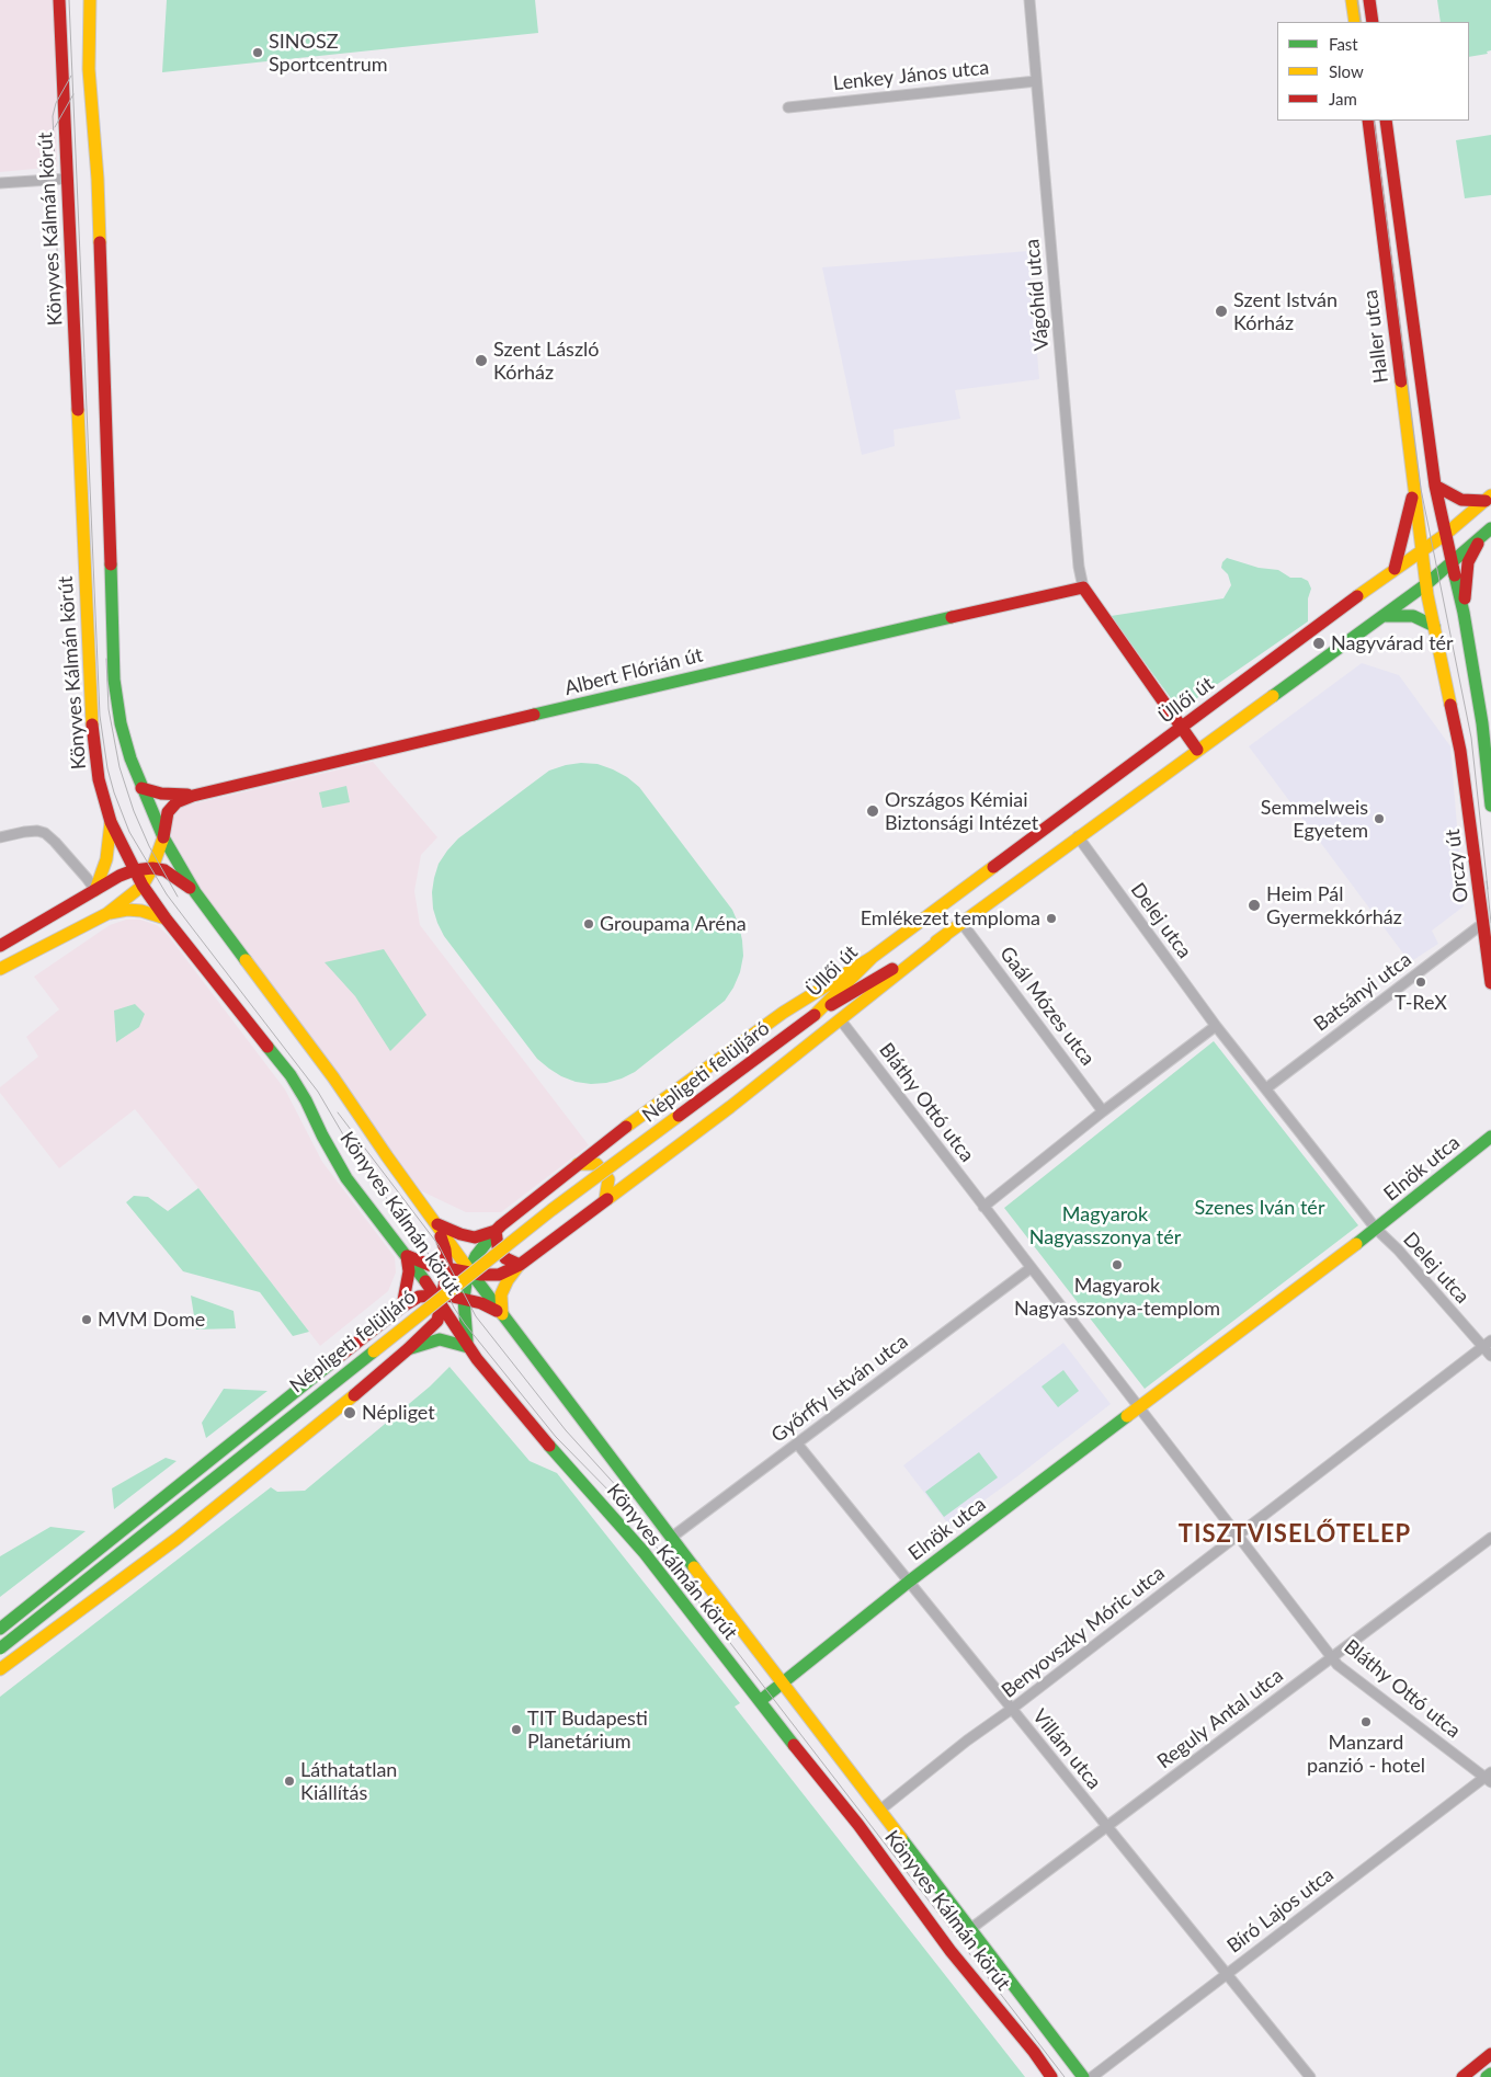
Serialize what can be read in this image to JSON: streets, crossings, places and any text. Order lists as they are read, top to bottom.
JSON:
{
  "streets": {
    "main road": [
      "Könyves Kálmán körút",
      "Haller utca",
      "Albert Flórián út",
      "Üllői út",
      "Orczy út",
      "Népligeti felüljáró",
      "Elnök utca"
    ],
    "street": [
      "Lenkey János utca",
      "Vágóhíd utca",
      "Delej utca",
      "Batsányi utca",
      "Gaál Mózes utca",
      "Bláthy Ottó utca",
      "Győrffy István utca",
      "Benyovszky Móric utca",
      "Reguly Antal utca",
      "Villám utca",
      "Bíró Lajos utca"
    ]
  },
  "crossings": [
    ["Lenkey János utca", "Vágóhíd utca"],
    ["Könyves Kálmán körút", "Albert Flórián út"],
    ["Könyves Kálmán körút", "Elnök utca"],
    ["Könyves Kálmán körút", "Győrffy István utca"],
    ["Könyves Kálmán körút", "Benyovszky Móric utca"],
    ["Könyves Kálmán körút", "Reguly Antal utca"],
    ["Vágóhíd utca", "Albert Flórián út"],
    ["Haller utca", "Üllői út"],
    ["Haller utca", "Orczy út"],
    ["Üllői út", "Orczy út"],
    ["Üllői út", "Delej utca"],
    ["Üllői út", "Gaál Mózes utca"],
    ["Üllői út", "Népligeti felüljáró"],
    ["Orczy út", "Batsányi utca"],
    ["Delej utca", "Elnök utca"],
    ["Delej utca", "Benyovszky Móric utca"],
    ["Bláthy Ottó utca", "Elnök utca"],
    ["Bláthy Ottó utca", "Benyovszky Móric utca"],
    ["Bláthy Ottó utca", "Reguly Antal utca"],
    ["Bláthy Ottó utca", "Bíró Lajos utca"],
    ["Elnök utca", "Villám utca"],
    ["Győrffy István utca", "Villám utca"],
    ["Benyovszky Móric utca", "Villám utca"],
    ["Reguly Antal utca", "Villám utca"],
    ["Villám utca", "Bíró Lajos utca"]
  ],
  "districts": ["TISZTVISELŐTELEP"],
  "parks": ["Szenes Iván tér", "Magyarok Nagyasszonya tér"],
  "places": [
    "SINOSZ Sportcentrum",
    "Szent István Kórház",
    "Szent László Kórház",
    "Nagyvárad tér",
    "Országos Kémiai Biztonsági Intézet",
    "Semmelweis Egyetem",
    "Heim Pál Gyermekkórház",
    "Emlékezet temploma",
    "Groupama Aréna",
    "T-ReX",
    "Magyarok Nagyasszonya-templom",
    "MVM Dome",
    "Népliget",
    "Manzard panzió - hotel",
    "TIT Budapesti Planetárium",
    "Láthatatlan Kiállítás"
  ],
  "legend": ["Fast", "Slow", "Jam"]
}
